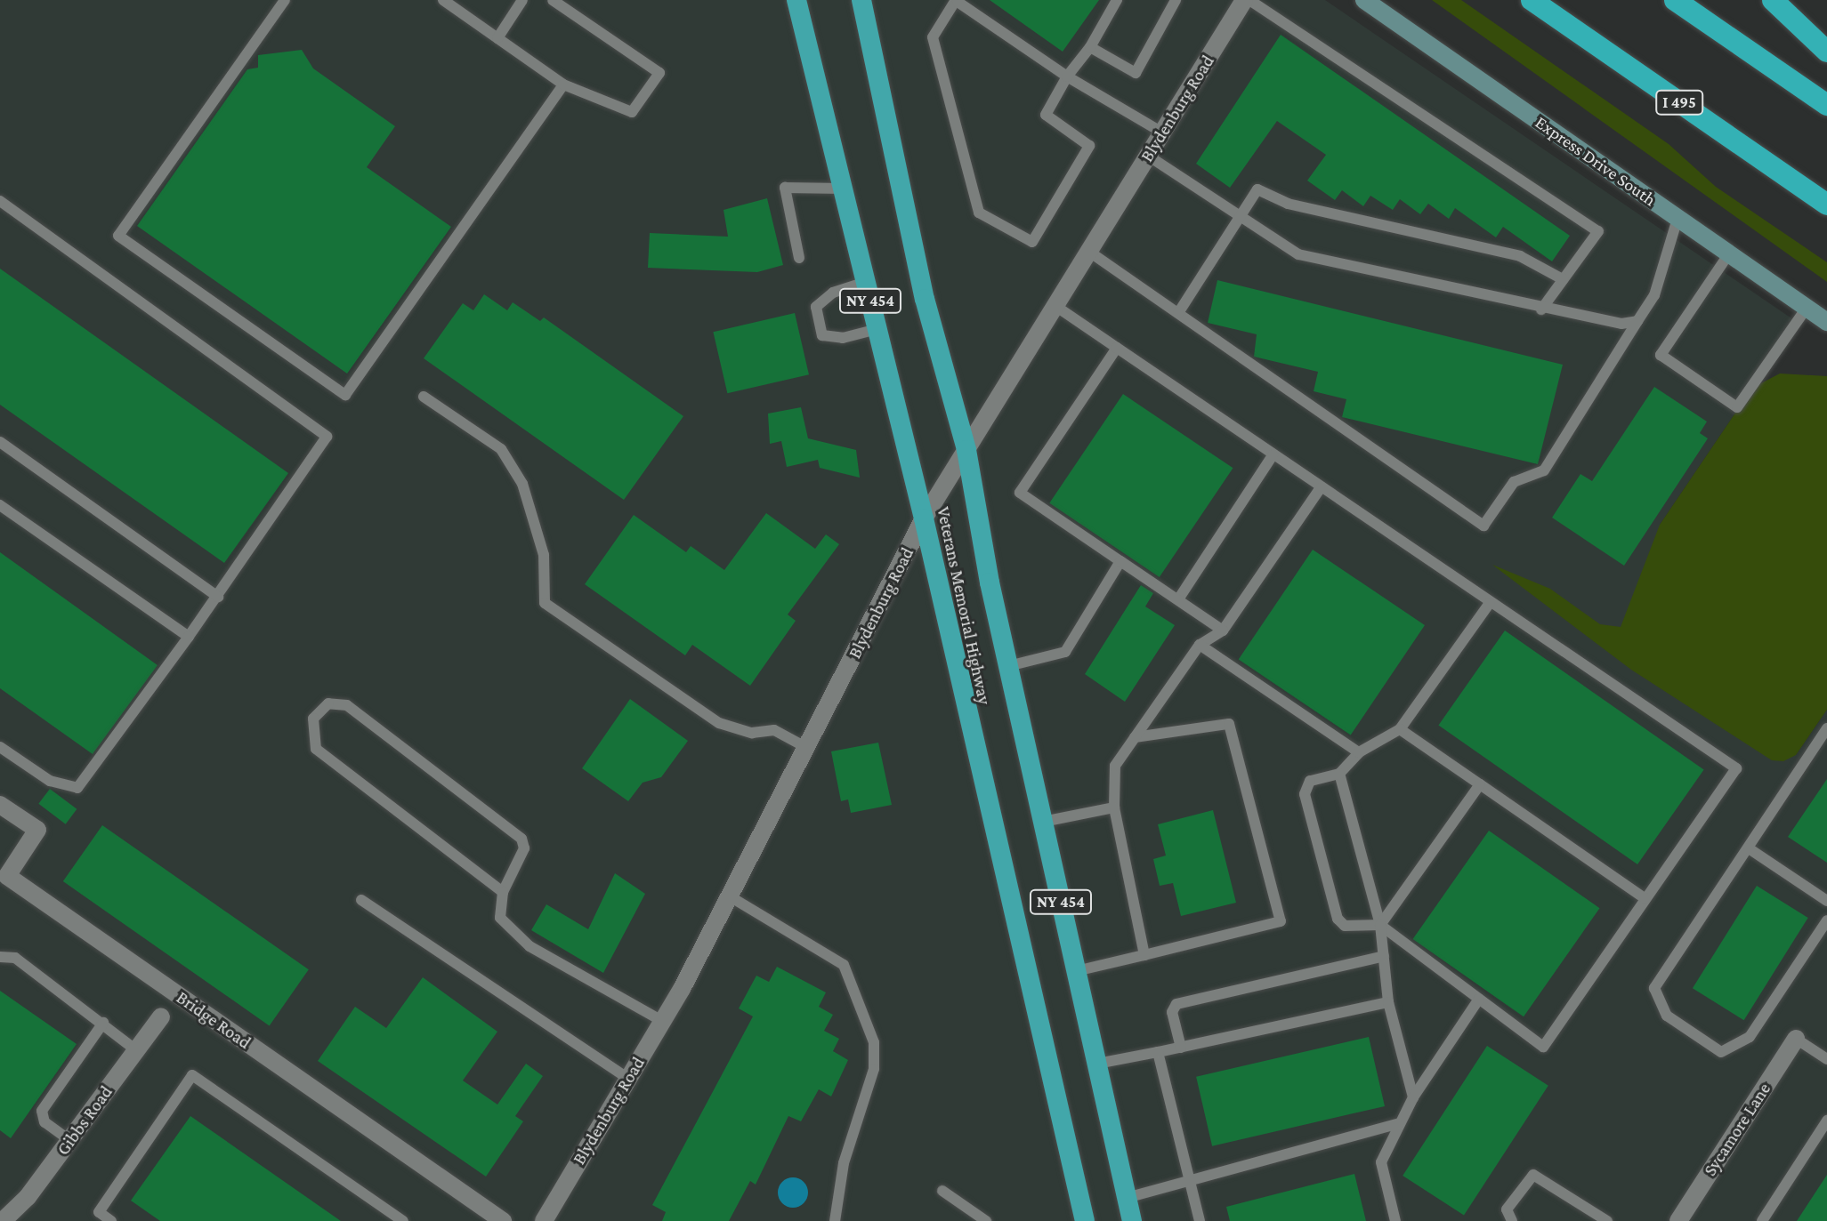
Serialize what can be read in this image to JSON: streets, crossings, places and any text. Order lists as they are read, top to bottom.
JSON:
{
  "streets": {
    "highway": ["I 495", "NY 454", "Veterans Memorial Highway"],
    "main road": ["Express Drive South"],
    "street": [
      "Blydenburg Road",
      "Bridge Road",
      "Gibbs Road",
      "Sycamore Lane"
    ]
  },
  "crossings": [
    ["Blydenburg Road", "Veterans Memorial Highway"]
  ]
}
